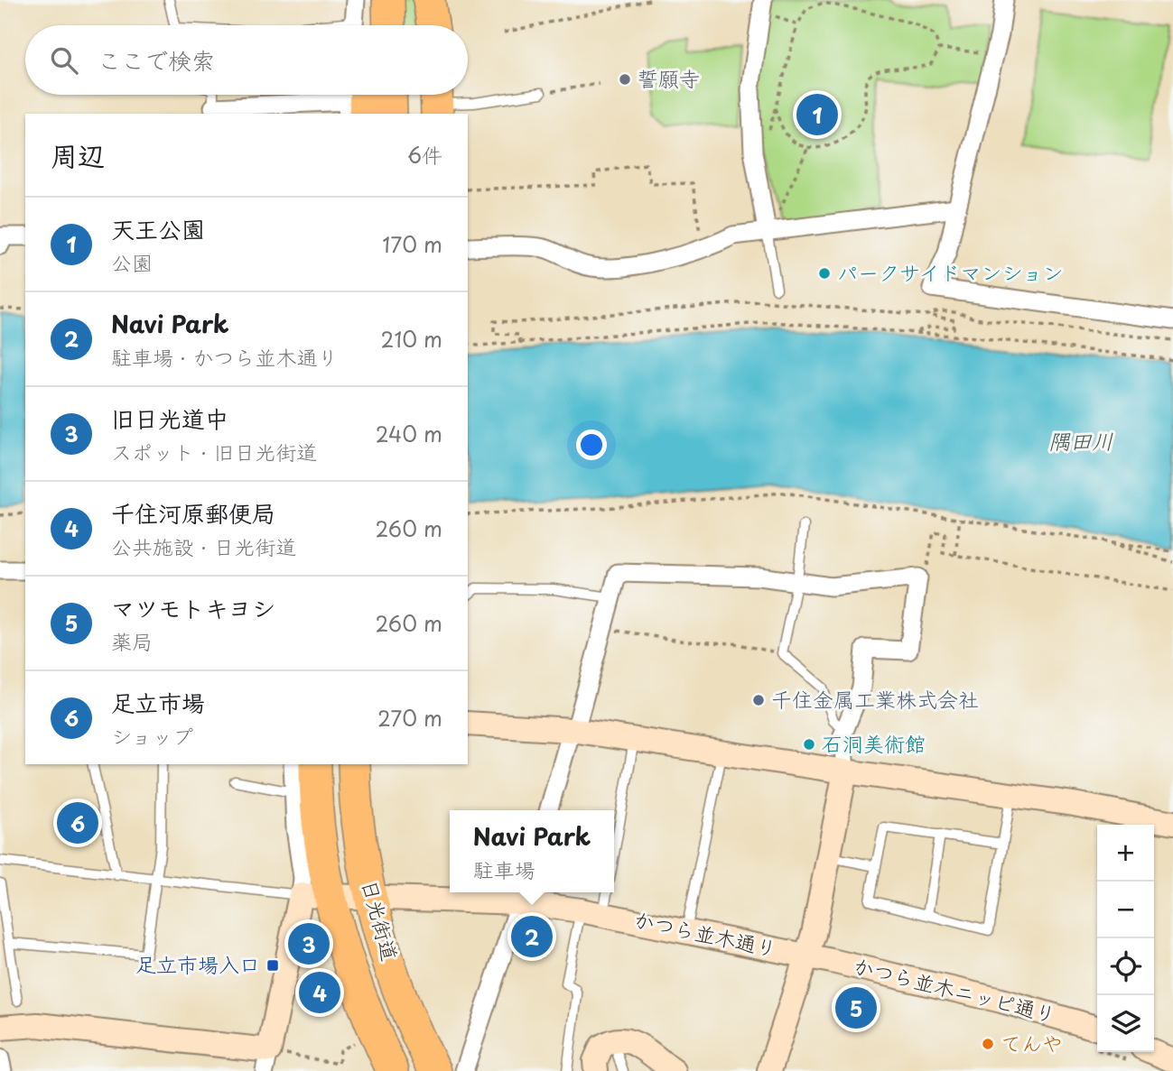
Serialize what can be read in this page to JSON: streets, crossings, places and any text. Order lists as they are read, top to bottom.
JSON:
{
  "streets": {
    "highway": ["日光街道"],
    "street": ["かつら並木通り", "かつら並木ニッピ通り"]
  },
  "crossings": [
    ["日光街道", "かつら並木通り"],
    ["かつら並木通り", "かつら並木ニッピ通り"]
  ],
  "water": ["隅田川"],
  "places": {
    "other": [
      "誓願寺",
      "パークサイドマンション",
      "千住金属工業株式会社",
      "石洞美術館",
      "てんや"
    ],
    "transit": ["足立市場入口"]
  },
  "page": {
    "search": "ここで検索",
    "pins": [
      "1",
      "6",
      "2",
      "3",
      "4",
      "5"
    ],
    "heading": ["周辺", "6件"],
    "list": [
      {
        "mark": "1",
        "name": "天王公園",
        "note": "公園",
        "value": "170 m"
      },
      {
        "mark": "2",
        "name": "Navi Park",
        "note": "駐車場 · かつら並木通り",
        "value": "210 m"
      },
      {
        "mark": "3",
        "name": "旧日光道中",
        "note": "スポット · 旧日光街道",
        "value": "240 m"
      },
      {
        "mark": "4",
        "name": "千住河原郵便局",
        "note": "公共施設 · 日光街道",
        "value": "260 m"
      },
      {
        "mark": "5",
        "name": "マツモトキヨシ",
        "note": "薬局",
        "value": "260 m"
      },
      {
        "mark": "6",
        "name": "足立市場",
        "note": "ショップ",
        "value": "270 m"
      }
    ],
    "popup": ["Navi Park", "駐車場"],
    "map_buttons": ["+", "−"]
  }
}
